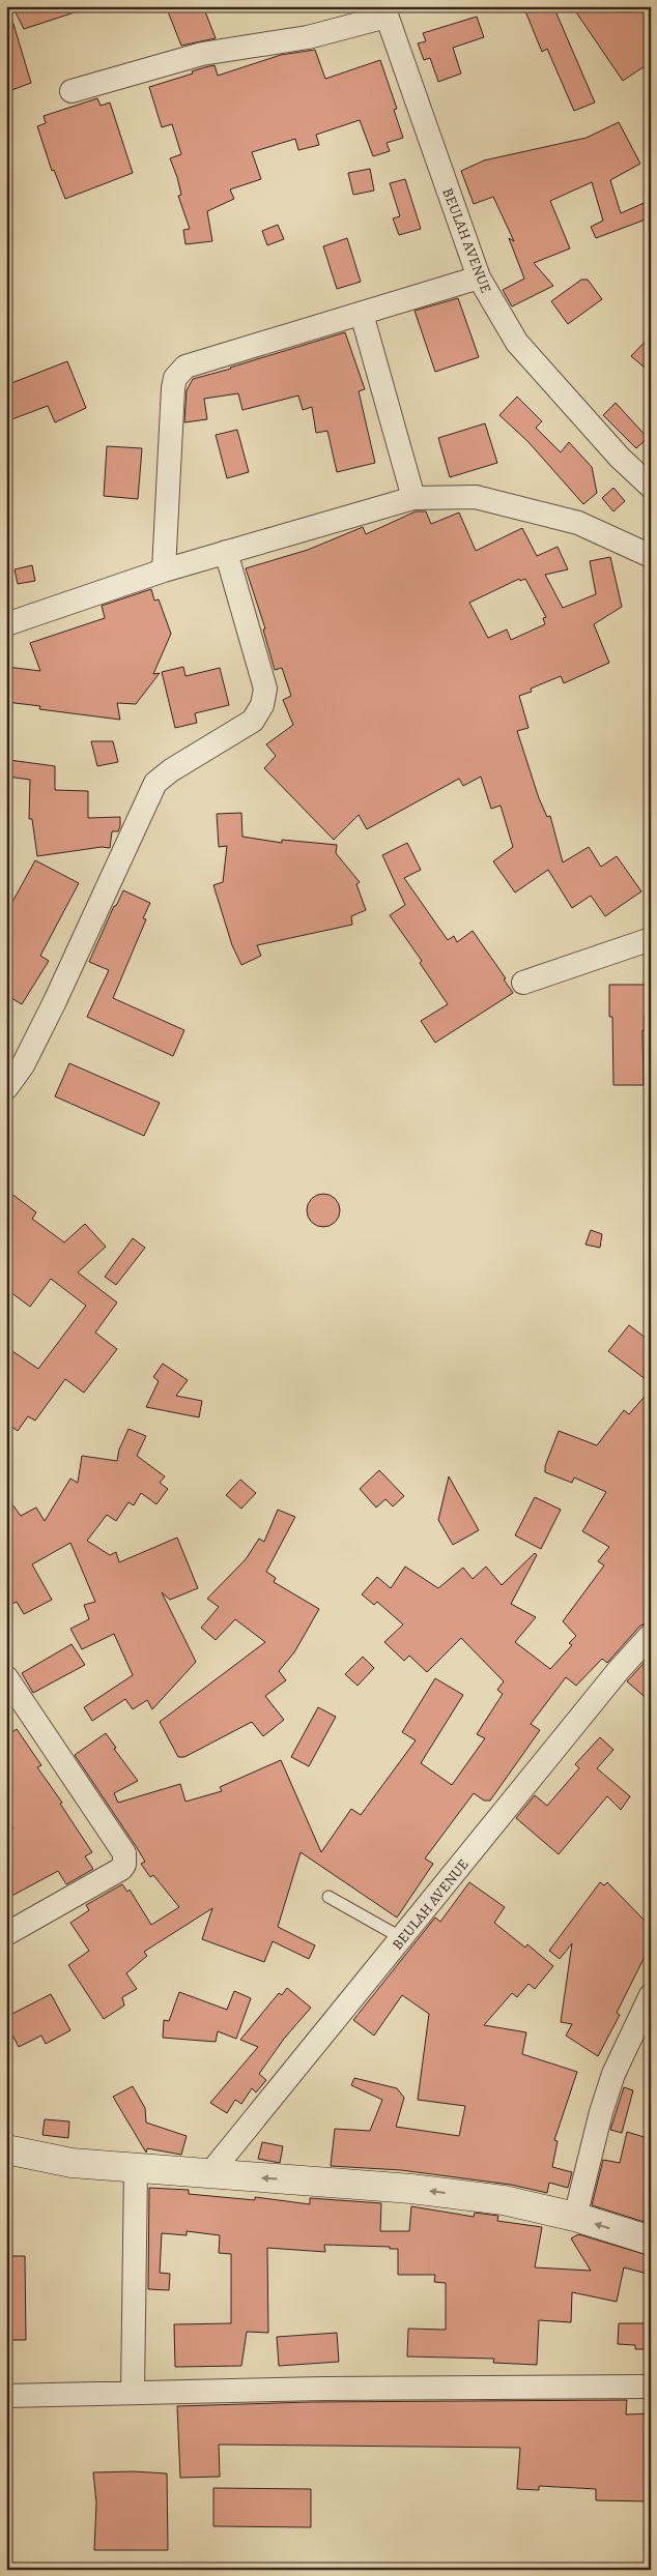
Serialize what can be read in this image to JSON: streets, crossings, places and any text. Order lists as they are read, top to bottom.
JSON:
{
  "streets": {
    "street": ["BEULAH AVENUE"]
  }
}
